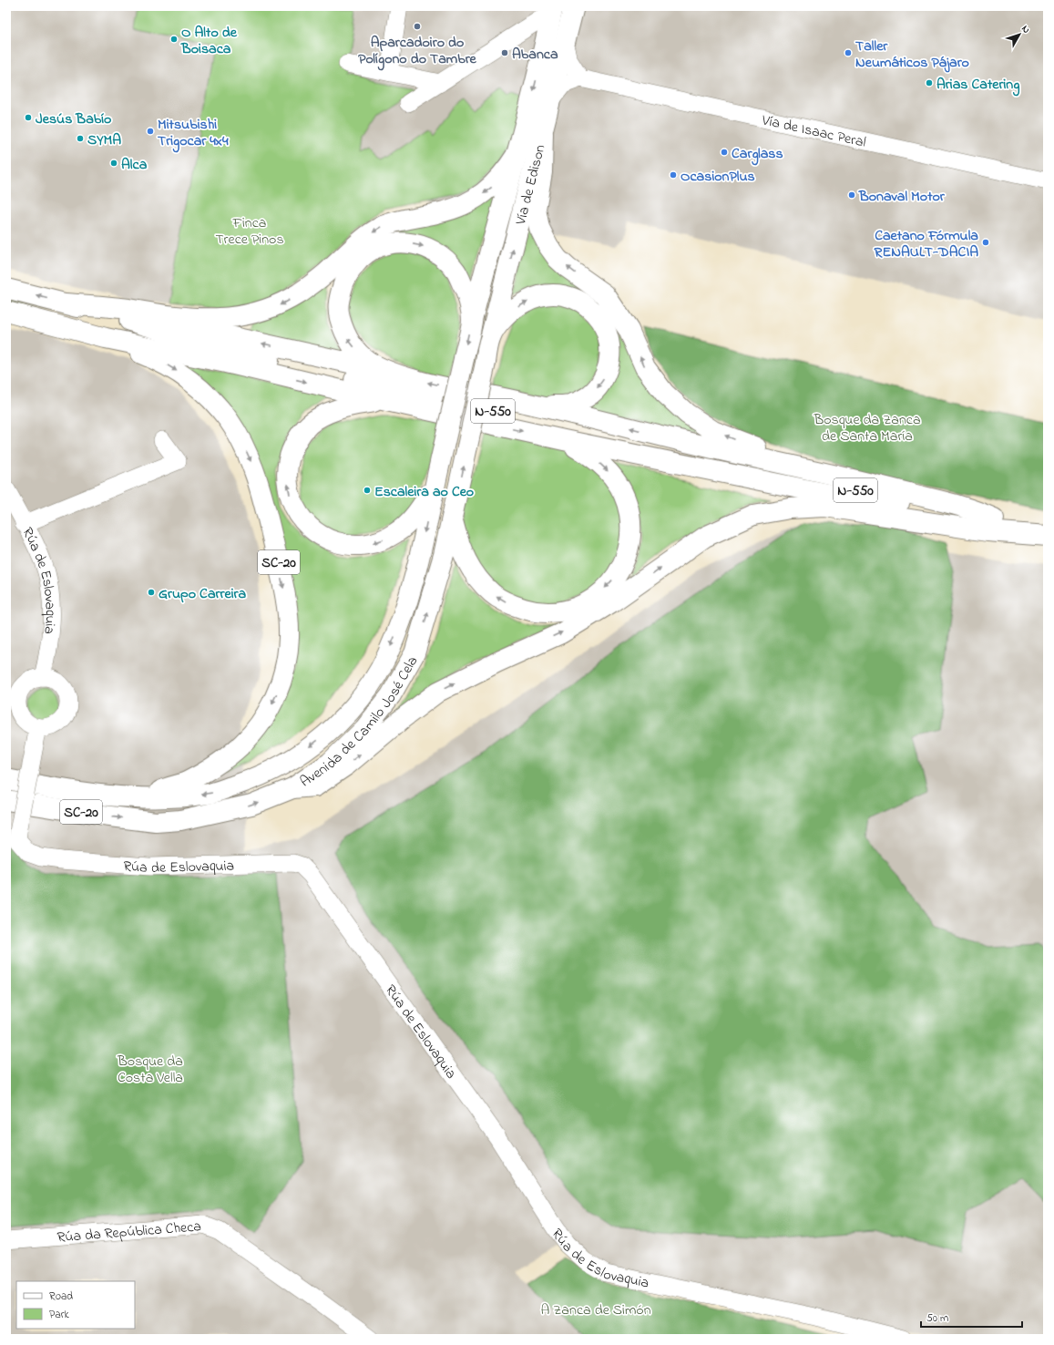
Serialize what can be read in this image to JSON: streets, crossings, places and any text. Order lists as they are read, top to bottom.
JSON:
{
  "streets": {
    "main road": [
      "Vía de Edison",
      "N-550",
      "SC-20",
      "Avenida de Camilo José Cela"
    ],
    "street": ["Vía de Isaac Peral", "Rúa de Eslovaquia", "Rúa da República Checa"]
  },
  "crossings": [
    ["Vía de Edison", "Avenida de Camilo José Cela"],
    ["SC-20", "Avenida de Camilo José Cela"]
  ],
  "parks": [
    "Finca Trece Pinos",
    "Bosque da Zanca de Santa María",
    "Bosque da Costa Vella",
    "A Zanca de Simón"
  ],
  "places": [
    "Aparcadoiro do Polígono do Tambre",
    "O Alto de Boisaca",
    "Abanca",
    "Taller Neumáticos Pájaro",
    "Arias Catering",
    "Jesús Babío",
    "Mitsubishi Trigocar 4x4",
    "SYMA",
    "Carglass",
    "Alca",
    "OcasionPlus",
    "Bonaval Motor",
    "Caetano Fórmula RENAULT-DACIA",
    "Escaleira ao Ceo",
    "Grupo Carreira"
  ],
  "legend": ["Road", "Park"],
  "scale_bar": "50 m",
  "north": "top right"
}
